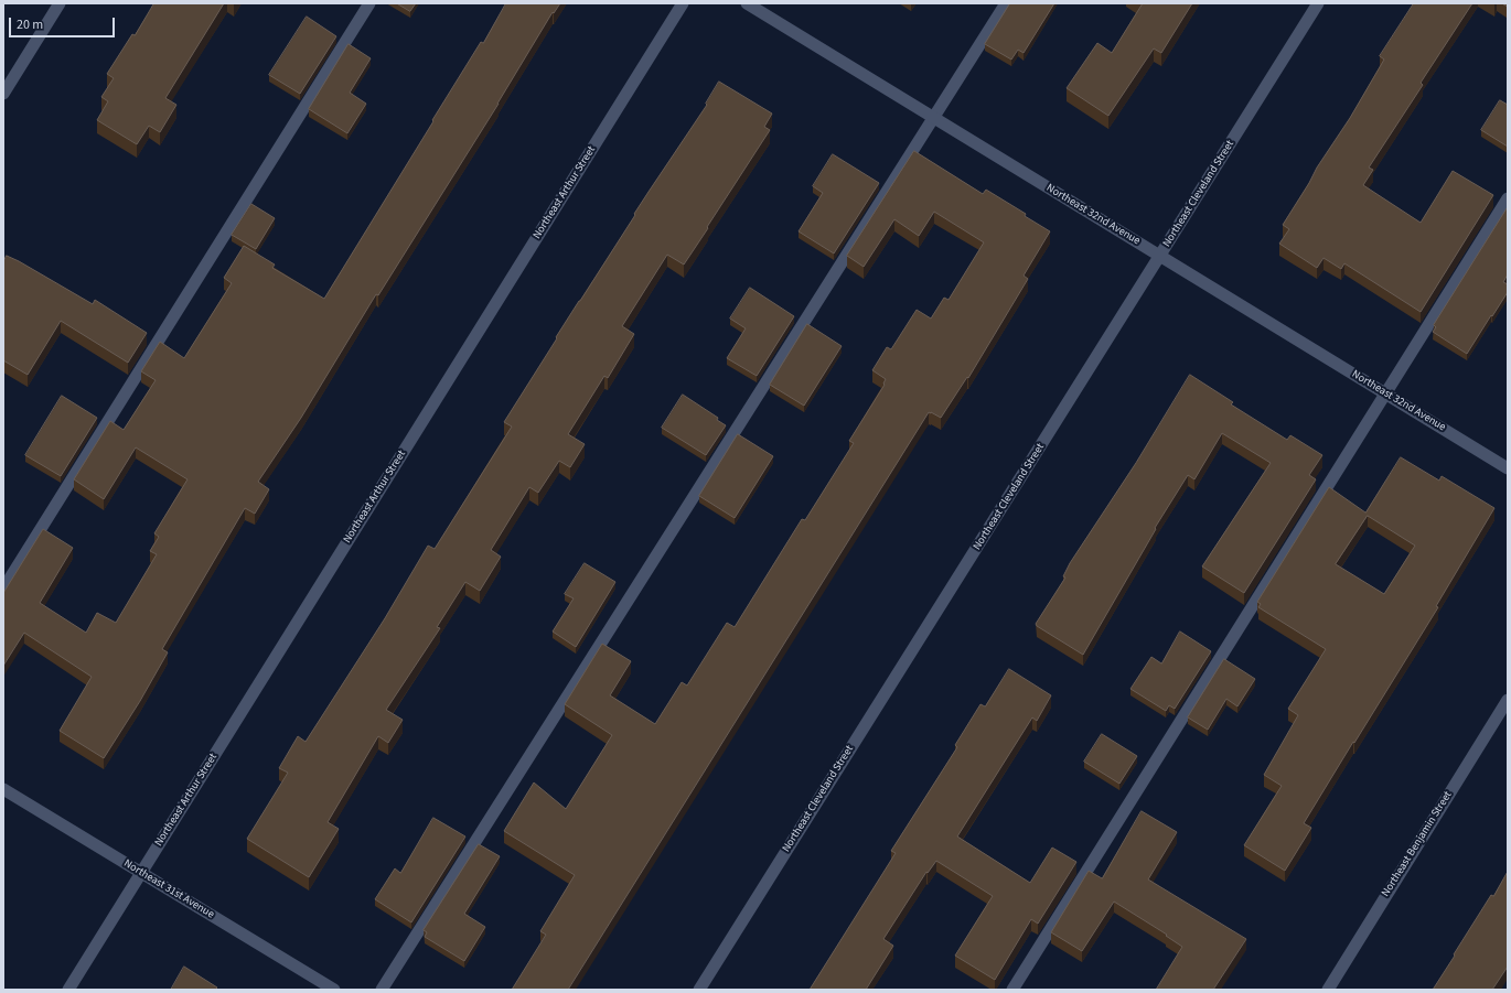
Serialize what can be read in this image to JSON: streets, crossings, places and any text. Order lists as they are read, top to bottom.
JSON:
{
  "streets": {
    "street": [
      "Northeast Arthur Street",
      "Northeast Cleveland Street",
      "Northeast 32nd Avenue",
      "Northeast Benjamin Street",
      "Northeast 31st Avenue"
    ]
  },
  "crossings": [
    ["Northeast Arthur Street", "Northeast 31st Avenue"],
    ["Northeast Cleveland Street", "Northeast 32nd Avenue"]
  ],
  "scale_bar": "20 m"
}
